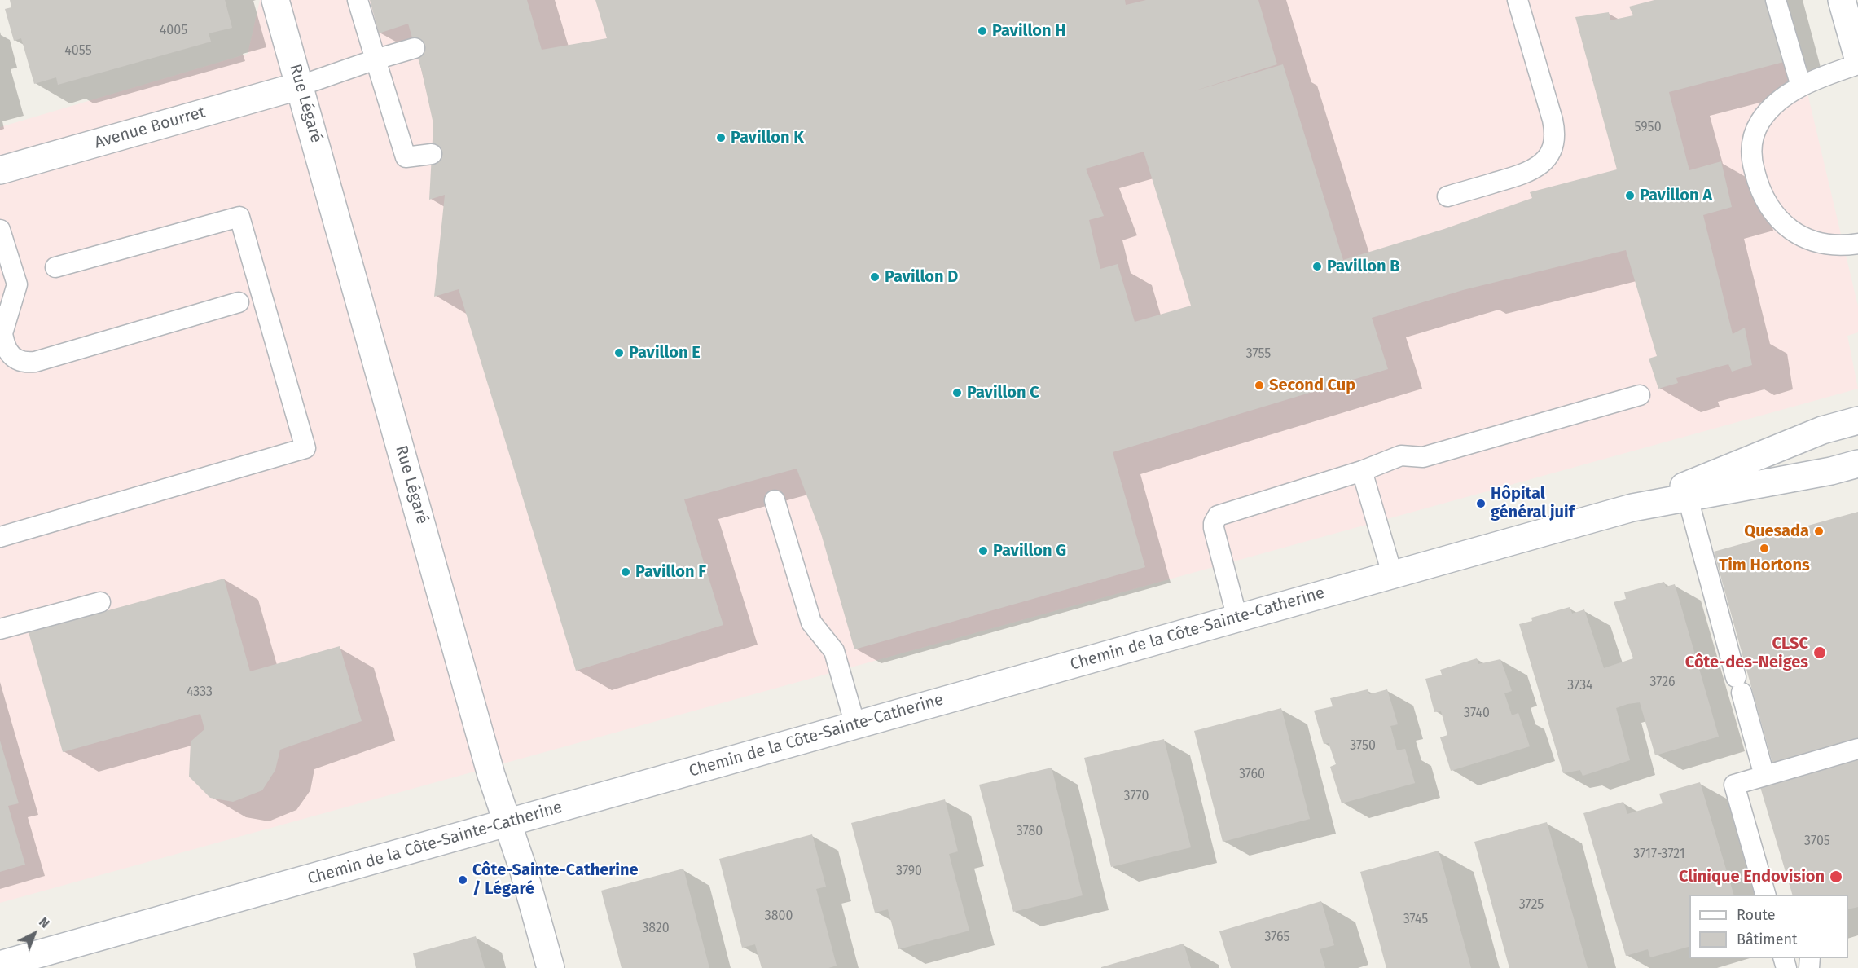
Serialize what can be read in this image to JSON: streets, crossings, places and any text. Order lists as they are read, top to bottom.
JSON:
{
  "streets": {
    "main road": ["Rue Légaré", "Avenue Bourret", "Chemin de la Côte-Sainte-Catherine"]
  },
  "crossings": [
    ["Rue Légaré", "Avenue Bourret"],
    ["Rue Légaré", "Chemin de la Côte-Sainte-Catherine"]
  ],
  "places": [
    "Pavillon H",
    "Pavillon K",
    "Pavillon A",
    "Pavillon B",
    "Pavillon D",
    "Pavillon E",
    "Second Cup",
    "Pavillon C",
    "Hôpital général juif",
    "Quesada",
    "Tim Hortons",
    "Pavillon G",
    "Pavillon F",
    "CLSC Côte-des-Neiges",
    "Clinique Endovision",
    "Côte-Sainte-Catherine / Légaré"
  ],
  "house_numbers": [
    "4005",
    "4055",
    "5950",
    "3755",
    "3726",
    "3734",
    "4333",
    "3740",
    "3750",
    "3760",
    "3770",
    "3780",
    "3705",
    "3717-3721",
    "3790",
    "3725",
    "3800",
    "3745",
    "3820",
    "3765"
  ],
  "legend": ["Route", "Bâtiment"],
  "north": "top right"
}
